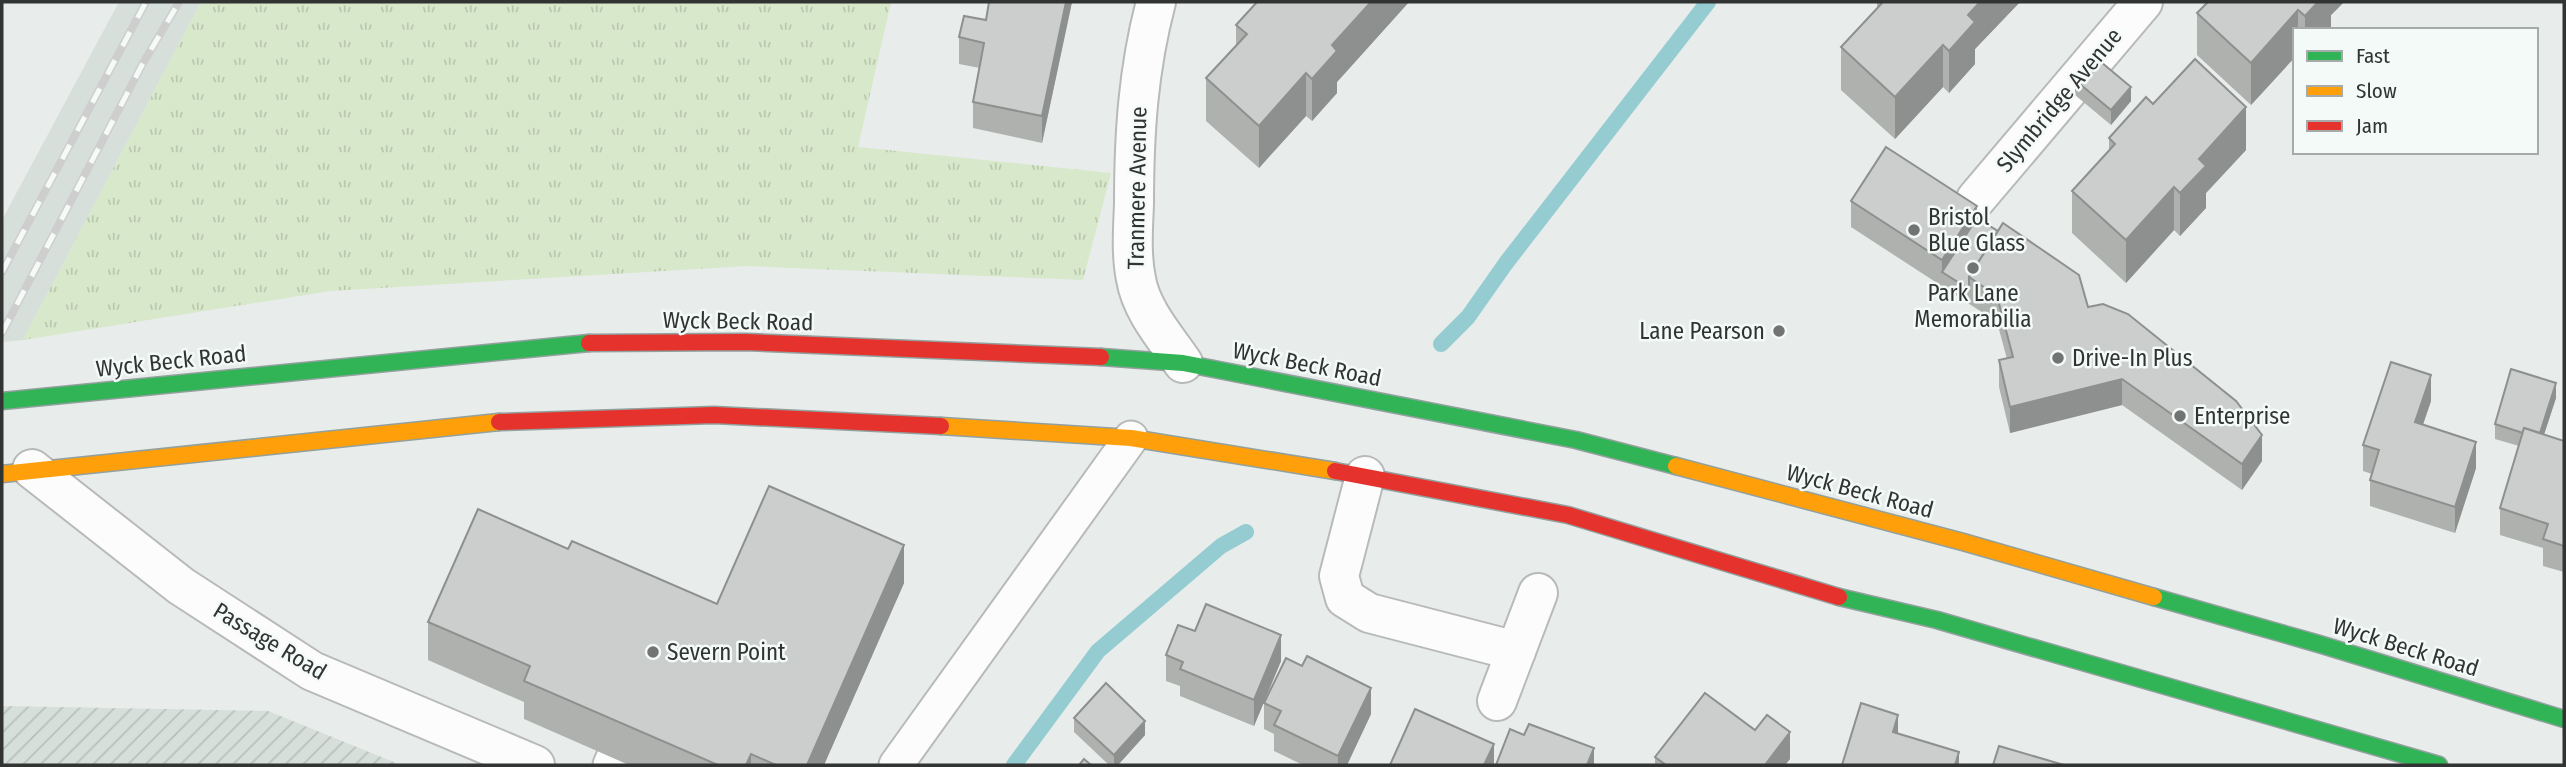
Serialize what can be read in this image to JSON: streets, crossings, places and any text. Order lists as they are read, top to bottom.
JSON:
{
  "streets": {
    "main road": ["Wyck Beck Road"],
    "street": ["Slymbridge Avenue", "Tranmere Avenue", "Passage Road"]
  },
  "crossings": [
    ["Tranmere Avenue", "Wyck Beck Road"]
  ],
  "places": [
    "Bristol Blue Glass",
    "Park Lane Memorabilia",
    "Lane Pearson",
    "Drive-In Plus",
    "Enterprise",
    "Severn Point"
  ],
  "legend": ["Fast", "Slow", "Jam"]
}
